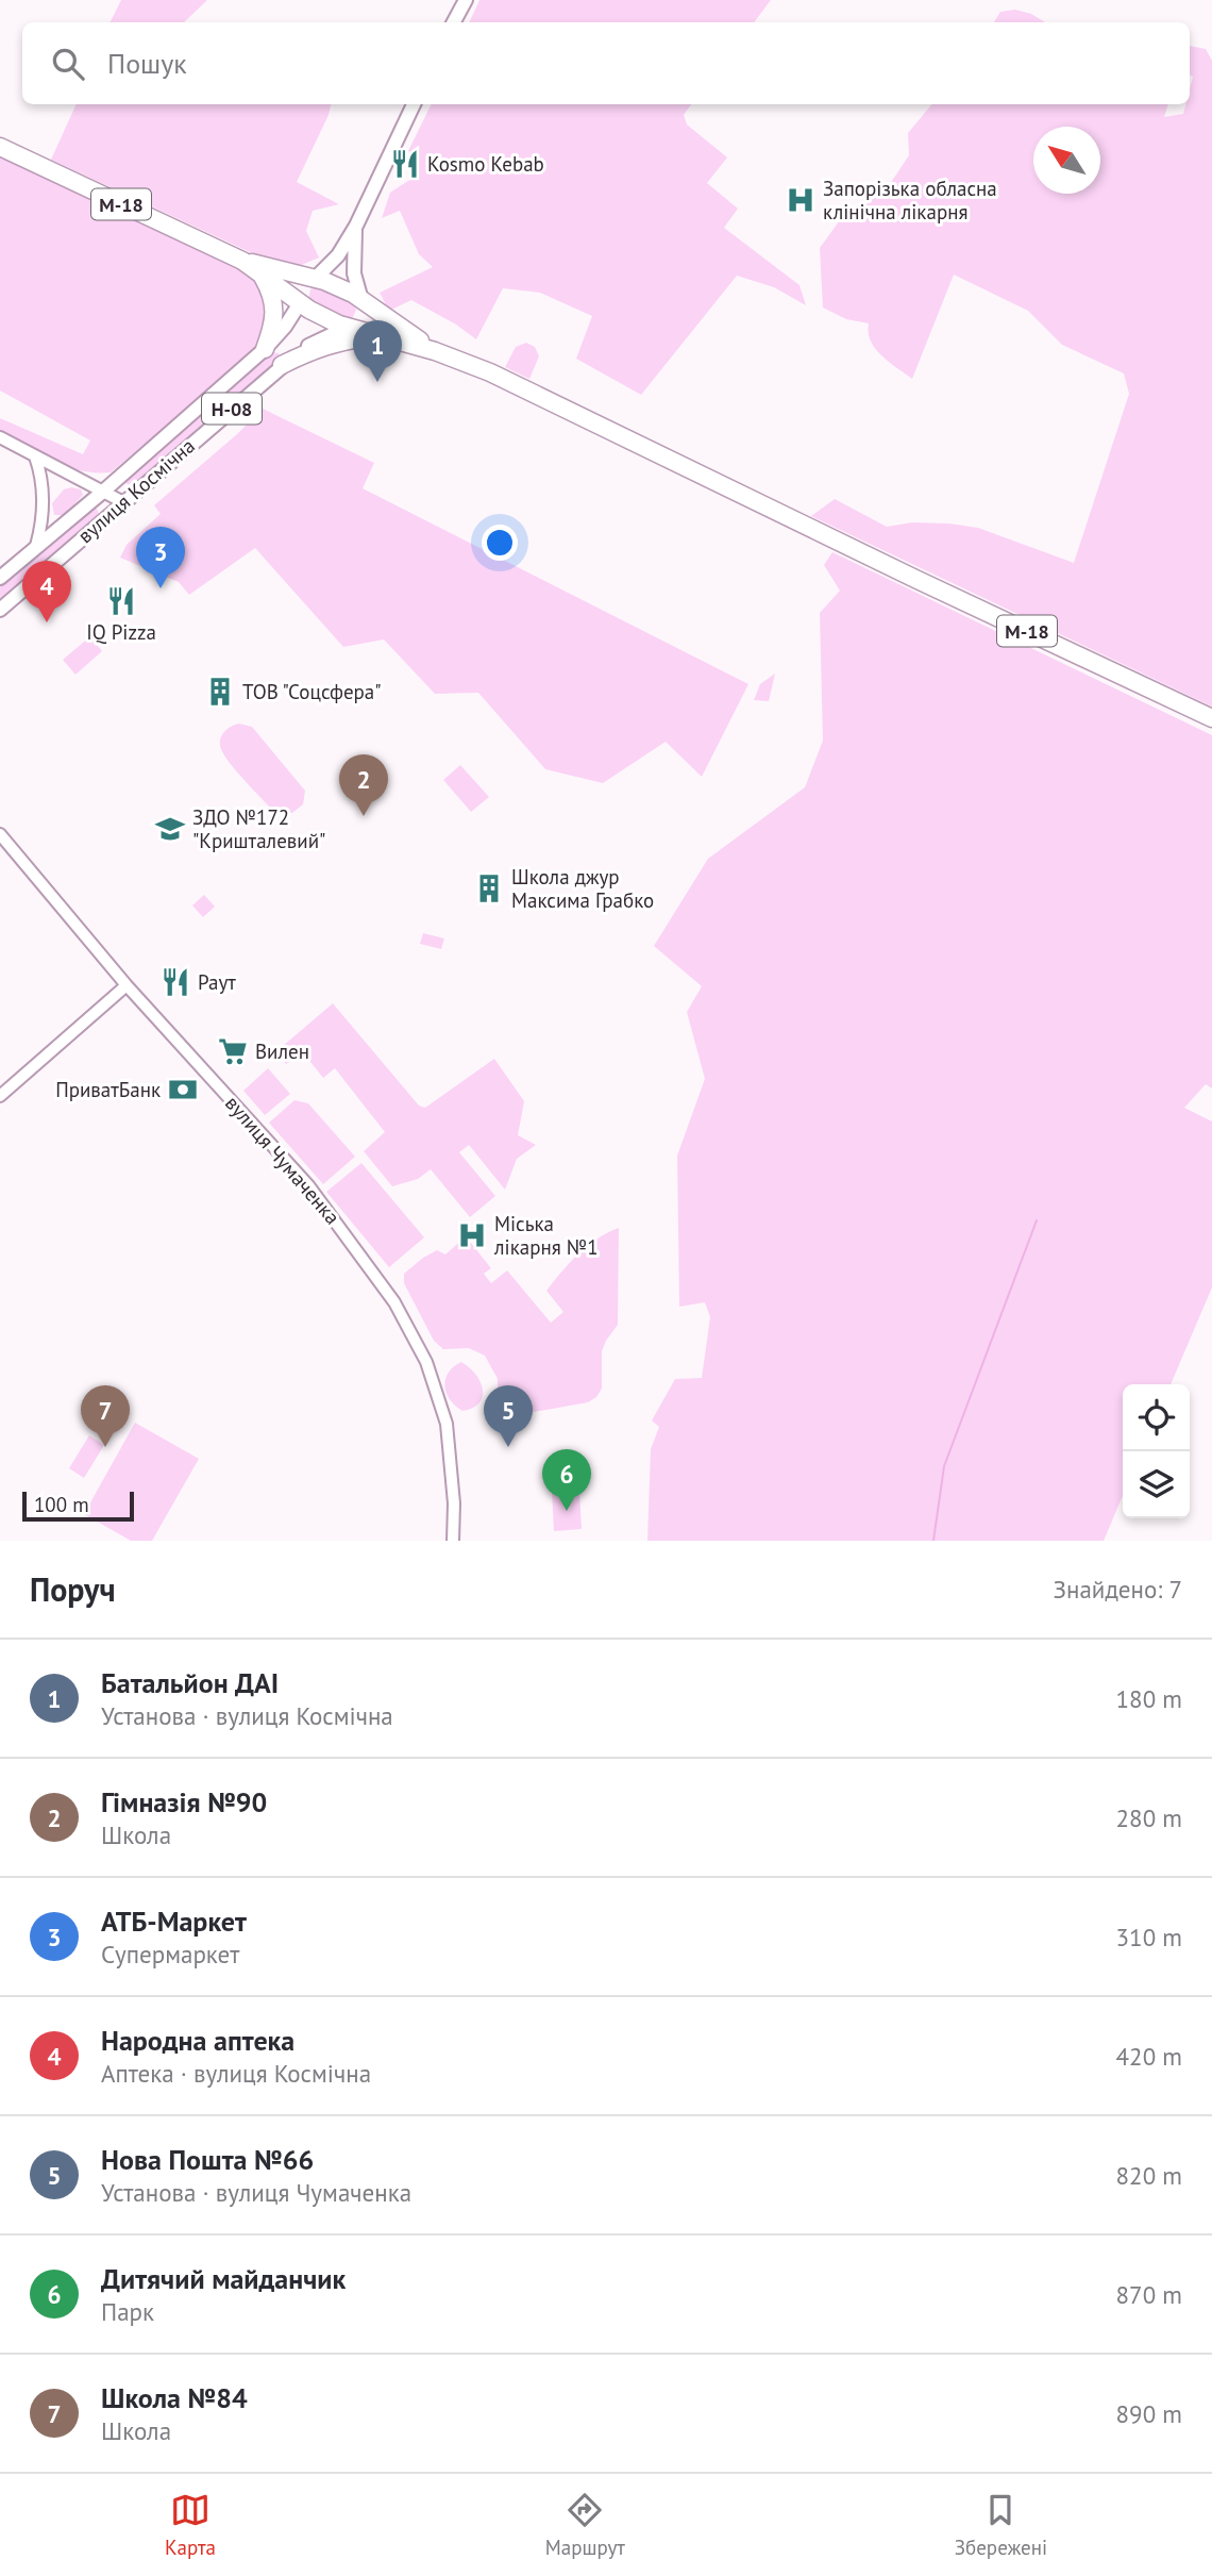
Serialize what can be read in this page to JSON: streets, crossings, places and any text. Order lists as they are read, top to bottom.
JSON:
{
  "streets": {
    "highway": ["М-18", "Н-08"],
    "main road": ["вулиця Космічна"],
    "street": ["вулиця Чумаченка"]
  },
  "crossings": [
    ["М-18", "Н-08"],
    ["М-18", "вулиця Космічна"],
    ["Н-08", "вулиця Космічна"]
  ],
  "places": {
    "restaurant": ["Kosmo Kebab", "IQ Pizza", "Раут"],
    "hospital": ["Запорізька обласна клінічна лікарня", "Міська лікарня №1"],
    "building": ["ТОВ \"Соцсфера\"", "Школа джур Максима Грабко"],
    "school or university": ["ЗДО №172 \"Кришталевий\""],
    "supermarket": ["Вилен"],
    "bank": ["ПриватБанк"]
  },
  "scale_bar": "100 m",
  "north": "top left",
  "page": {
    "search": "Пошук",
    "pins": [
      "1",
      "3",
      "4",
      "2",
      "5",
      "7",
      "6"
    ],
    "scale": "100 m",
    "heading": ["Поруч", "Знайдено: 7"],
    "list": [
      {
        "mark": "1",
        "name": "Батальйон ДАI",
        "note": "Установа · вулиця Космічна",
        "value": "180 m"
      },
      {
        "mark": "2",
        "name": "Гімназія №90",
        "note": "Школа",
        "value": "280 m"
      },
      {
        "mark": "3",
        "name": "АТБ-Маркет",
        "note": "Супермаркет",
        "value": "310 m"
      },
      {
        "mark": "4",
        "name": "Народна аптека",
        "note": "Аптека · вулиця Космічна",
        "value": "420 m"
      },
      {
        "mark": "5",
        "name": "Нова Пошта №66",
        "note": "Установа · вулиця Чумаченка",
        "value": "820 m"
      },
      {
        "mark": "6",
        "name": "Дитячий майданчик",
        "note": "Парк",
        "value": "870 m"
      },
      {
        "mark": "7",
        "name": "Школа №84",
        "note": "Школа",
        "value": "890 m"
      }
    ],
    "nav": ["Карта", "Маршрут", "Збережені"]
  }
}
